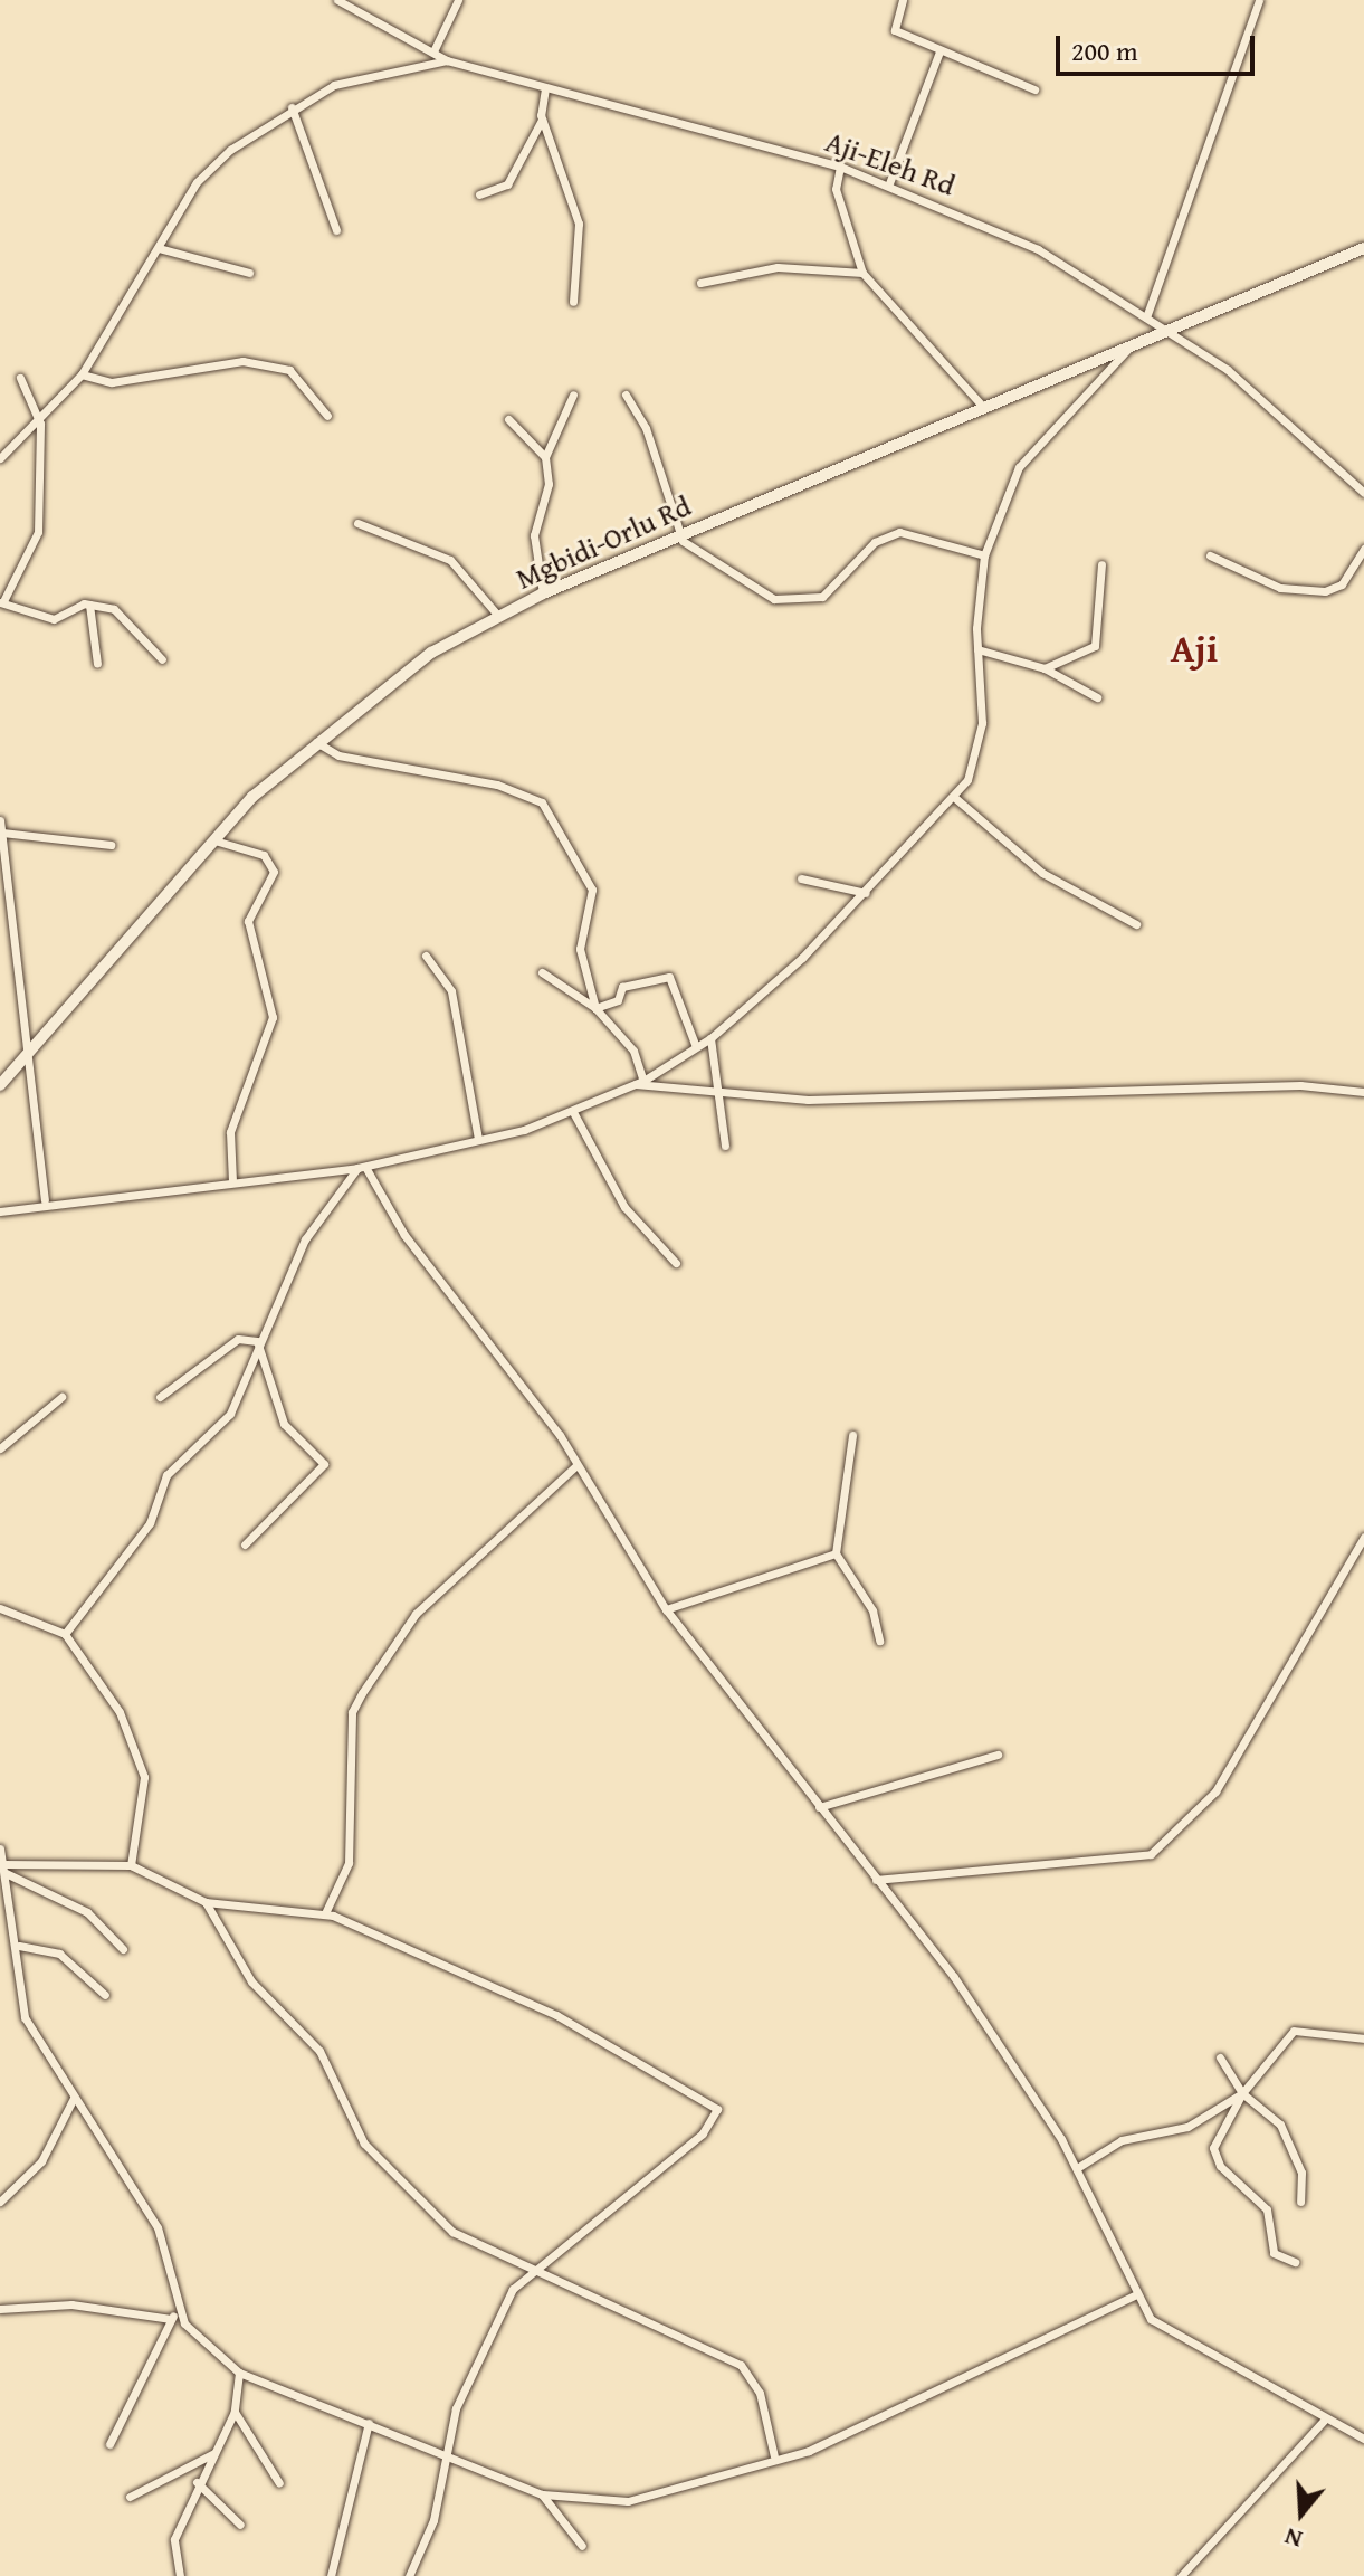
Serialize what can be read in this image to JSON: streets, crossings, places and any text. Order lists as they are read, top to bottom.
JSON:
{
  "streets": {
    "main road": ["Mgbidi-Orlu Rd"],
    "street": ["Aji-Eleh Rd"]
  },
  "crossings": [
    ["Aji-Eleh Rd", "Mgbidi-Orlu Rd"]
  ],
  "districts": ["Aji"],
  "scale_bar": "200 m",
  "north": "bottom"
}
